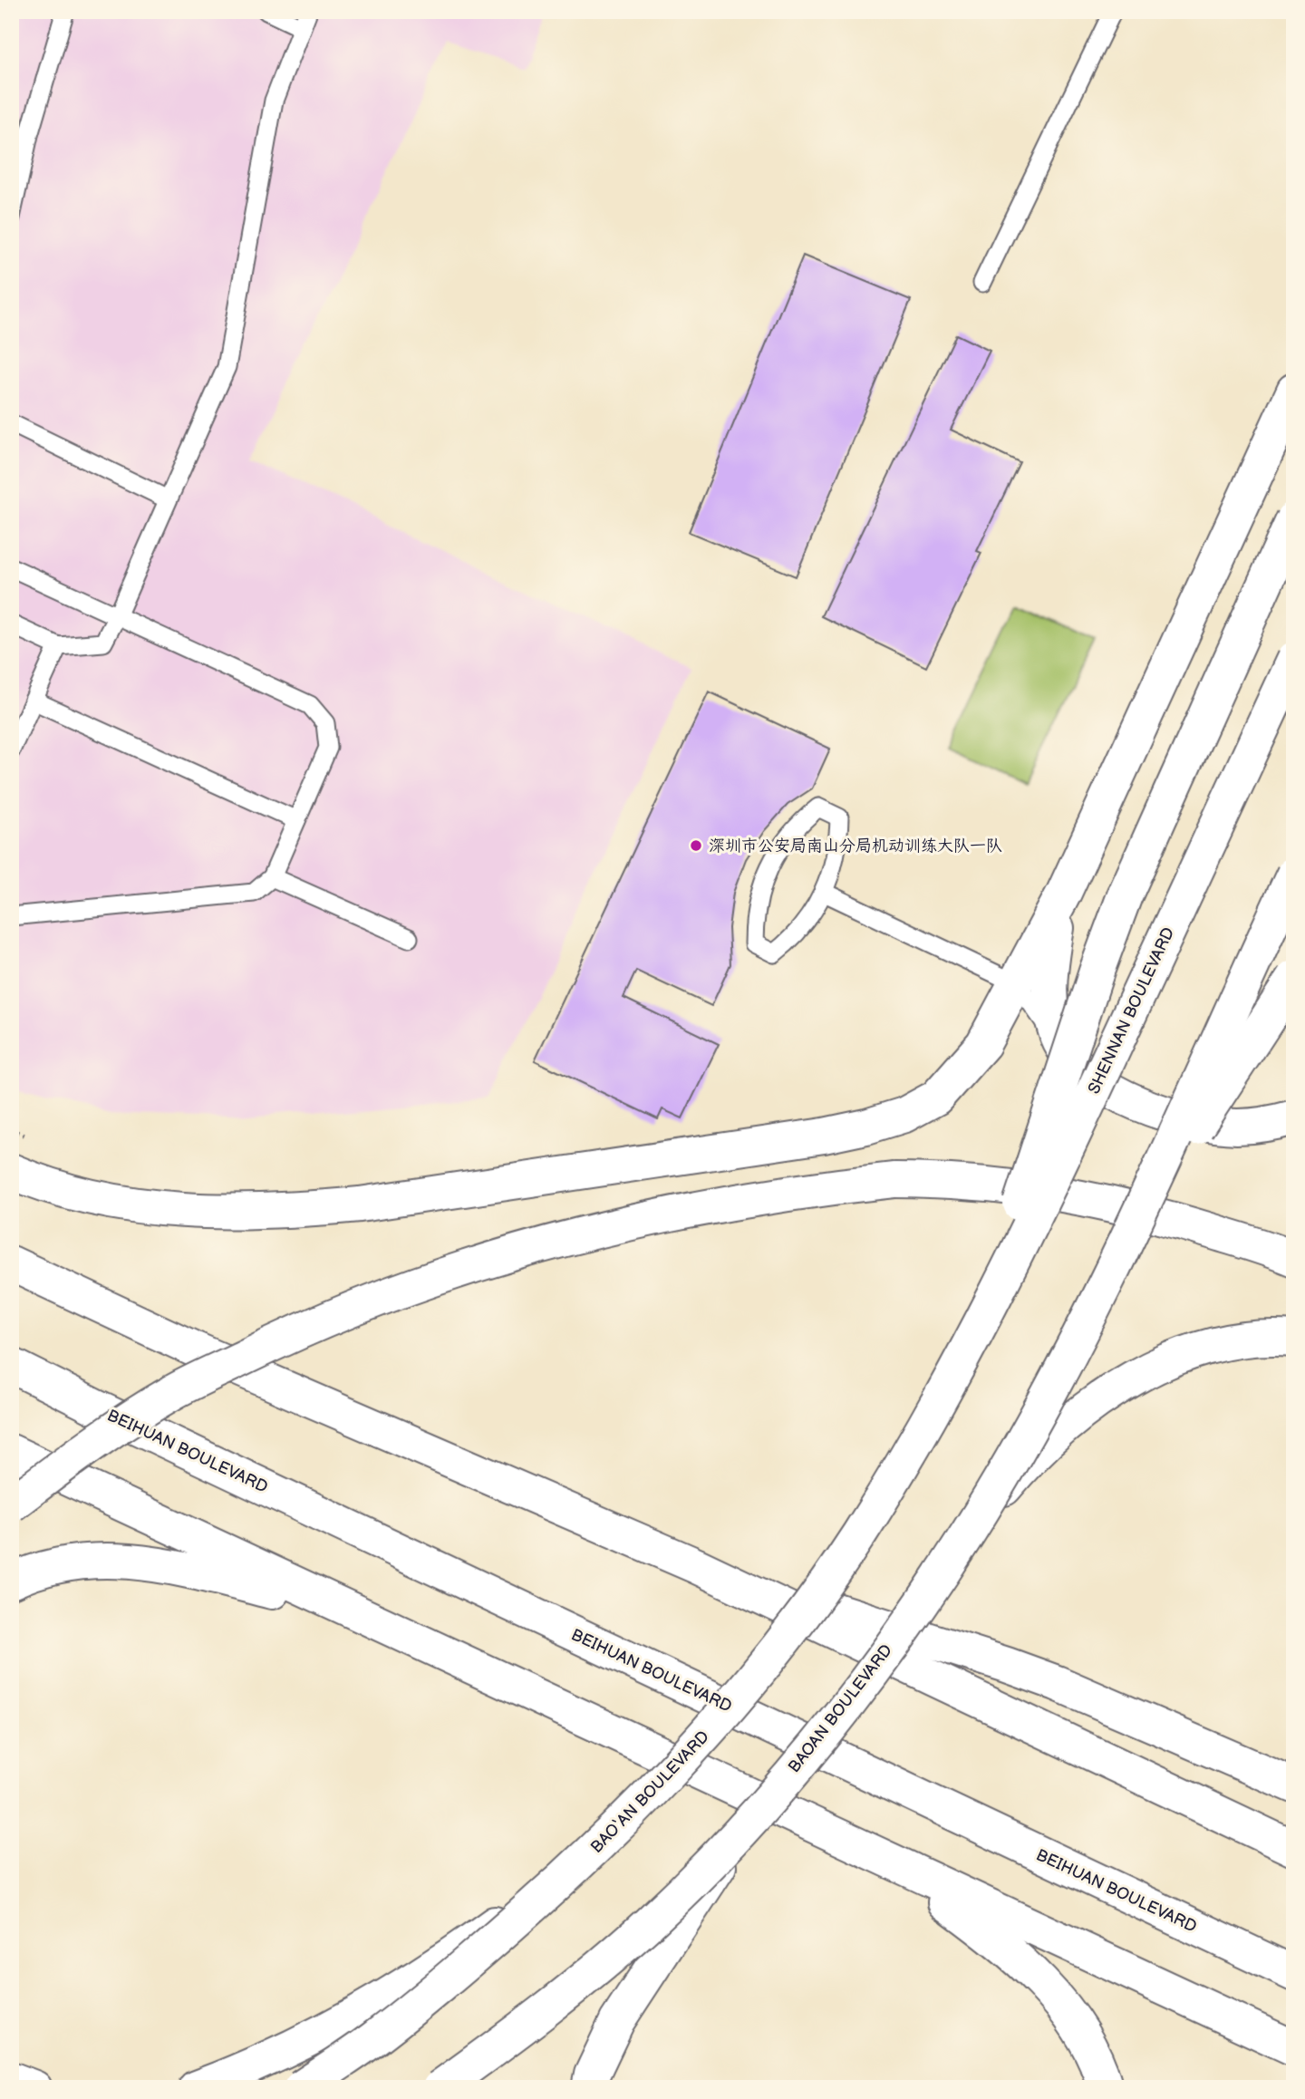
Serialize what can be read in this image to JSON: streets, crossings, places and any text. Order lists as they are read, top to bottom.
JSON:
{
  "streets": {
    "main road": [
      "SHENNAN BOULEVARD",
      "BEIHUAN BOULEVARD",
      "BAOAN BOULEVARD",
      "BAO‘AN BOULEVARD"
    ]
  },
  "crossings": [
    ["SHENNAN BOULEVARD", "BAO‘AN BOULEVARD"]
  ],
  "places": ["深圳市公安局南山分局机动训练大队一队"]
}
